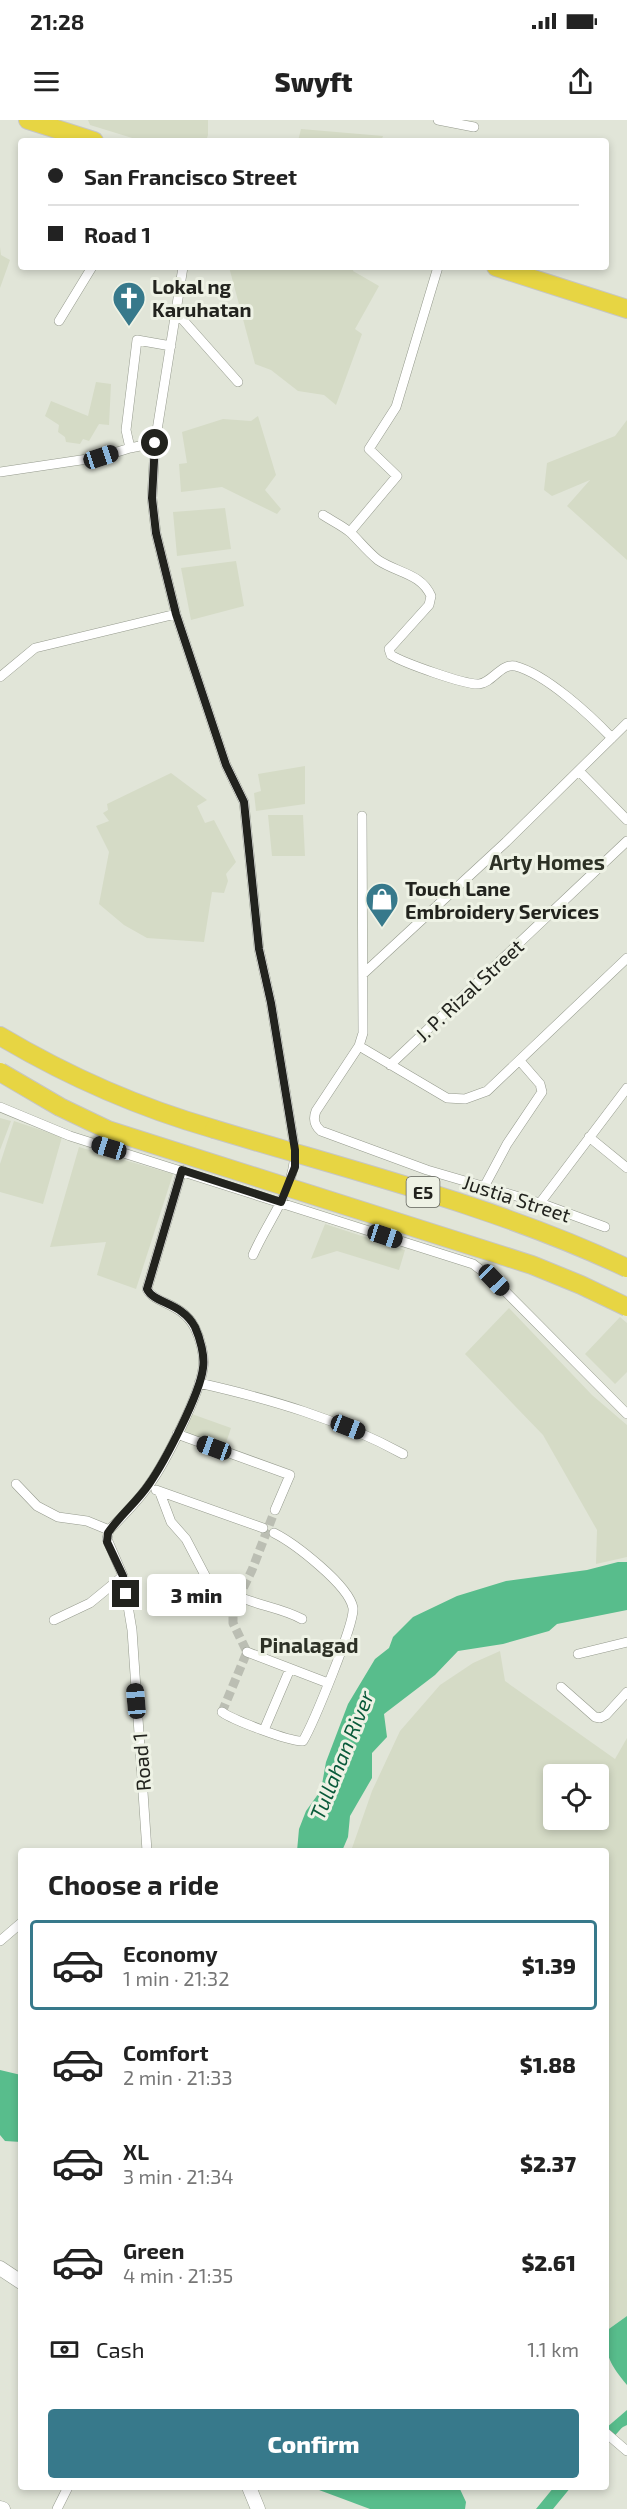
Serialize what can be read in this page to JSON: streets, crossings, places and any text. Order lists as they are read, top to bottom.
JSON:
{
  "streets": {
    "highway": ["E5"],
    "street": ["J. P. Rizal Street", "Justia Street", "Road 1"]
  },
  "districts": ["Arty Homes", "Pinalagad"],
  "water": ["Tullahan River"],
  "places": {
    "church": ["Lokal ng Karuhatan"],
    "shop": ["Touch Lane Embroidery Services"]
  },
  "page": {
    "status": "21:28",
    "header": "Swyft",
    "banner": ["San Francisco Street", "Road 1"],
    "bubble": "3 min",
    "heading": "Choose a ride",
    "list": [
      {
        "name": "Economy",
        "note": "1 min · 21:32",
        "value": "$1.39"
      },
      {
        "name": "Comfort",
        "note": "2 min · 21:33",
        "value": "$1.88"
      },
      {
        "name": "XL",
        "note": "3 min · 21:34",
        "value": "$2.37"
      },
      {
        "name": "Green",
        "note": "4 min · 21:35",
        "value": "$2.61"
      }
    ],
    "pay": ["Cash", "1.1 km"],
    "buttons": "Confirm"
  }
}
